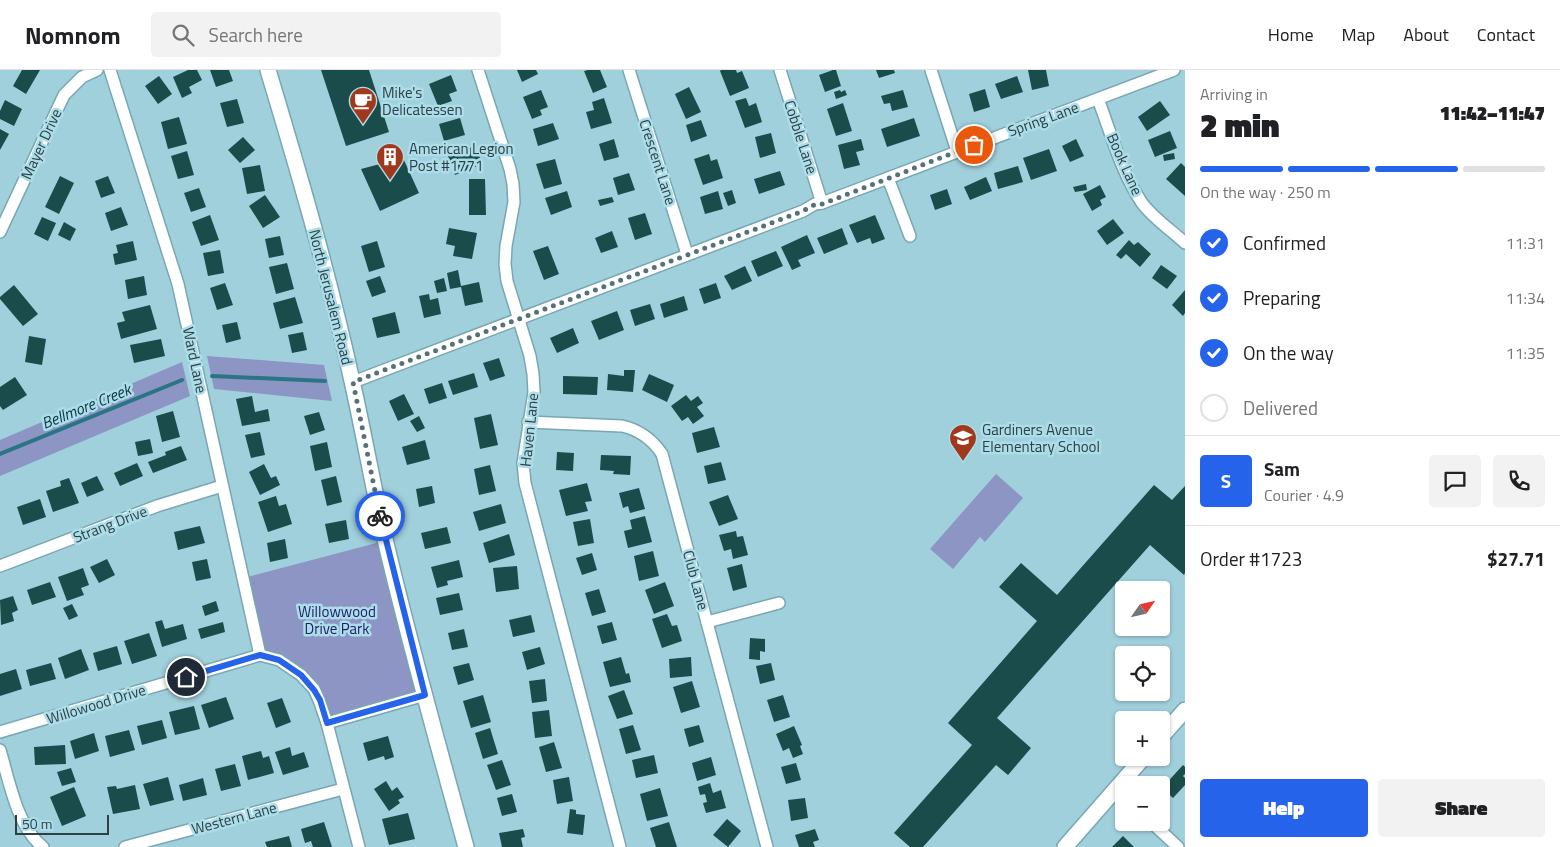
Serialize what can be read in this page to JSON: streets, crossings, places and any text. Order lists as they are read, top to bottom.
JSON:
{
  "streets": {
    "main road": ["North Jerusalem Road"],
    "street": [
      "Spring Lane",
      "Cobble Lane",
      "Mayer Drive",
      "Crescent Lane",
      "Book Lane",
      "Ward Lane",
      "Haven Lane",
      "Strang Drive",
      "Club Lane",
      "Willowood Drive",
      "Western Lane"
    ]
  },
  "crossings": [
    ["Spring Lane", "Cobble Lane"],
    ["Spring Lane", "Crescent Lane"],
    ["Spring Lane", "Book Lane"],
    ["Spring Lane", "North Jerusalem Road"],
    ["Spring Lane", "Haven Lane"],
    ["Ward Lane", "Strang Drive"],
    ["Ward Lane", "Willowood Drive"],
    ["Haven Lane", "Club Lane"]
  ],
  "water": ["Bellmore Creek"],
  "parks": ["Willowwood Drive Park"],
  "places": {
    "cafe": ["Mike's Delicatessen"],
    "building": ["American Legion Post #1771"],
    "school or university": ["Gardiners Avenue Elementary School"]
  },
  "scale_bar": "50 m",
  "north": "top right",
  "page": {
    "header": "Nomnom",
    "search": "Search here",
    "nav": [
      "Home",
      "Map",
      "About",
      "Contact"
    ],
    "heading": ["2 min", "Arriving in", "11:42–11:47"],
    "panel": [
      "Sam",
      "Courier · 4.9",
      "Order #1723",
      "$27.71"
    ],
    "bar": "On the way · 250 m",
    "list": [
      ["Confirmed", "11:31"],
      ["Preparing", "11:34"],
      ["On the way", "11:35"],
      "Delivered"
    ],
    "round": "S",
    "map_buttons": ["+", "−"],
    "buttons": ["Help", "Share"],
    "scale": "50 m"
  }
}
